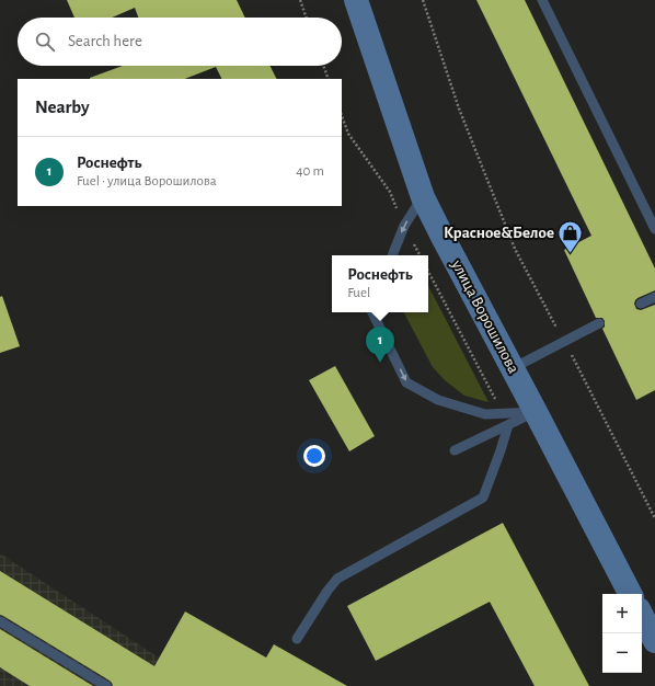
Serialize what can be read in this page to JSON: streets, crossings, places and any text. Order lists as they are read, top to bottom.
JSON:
{
  "streets": {
    "main road": ["улица Ворошилова"]
  },
  "places": {
    "shop": ["Красное&Белое"]
  },
  "page": {
    "search": "Search here",
    "heading": "Nearby",
    "list": [
      {
        "mark": "1",
        "name": "Роснефть",
        "note": "Fuel · улица Ворошилова",
        "value": "40 m"
      }
    ],
    "popup": ["Роснефть", "Fuel"],
    "pins": "1",
    "map_buttons": ["+", "−"]
  }
}
